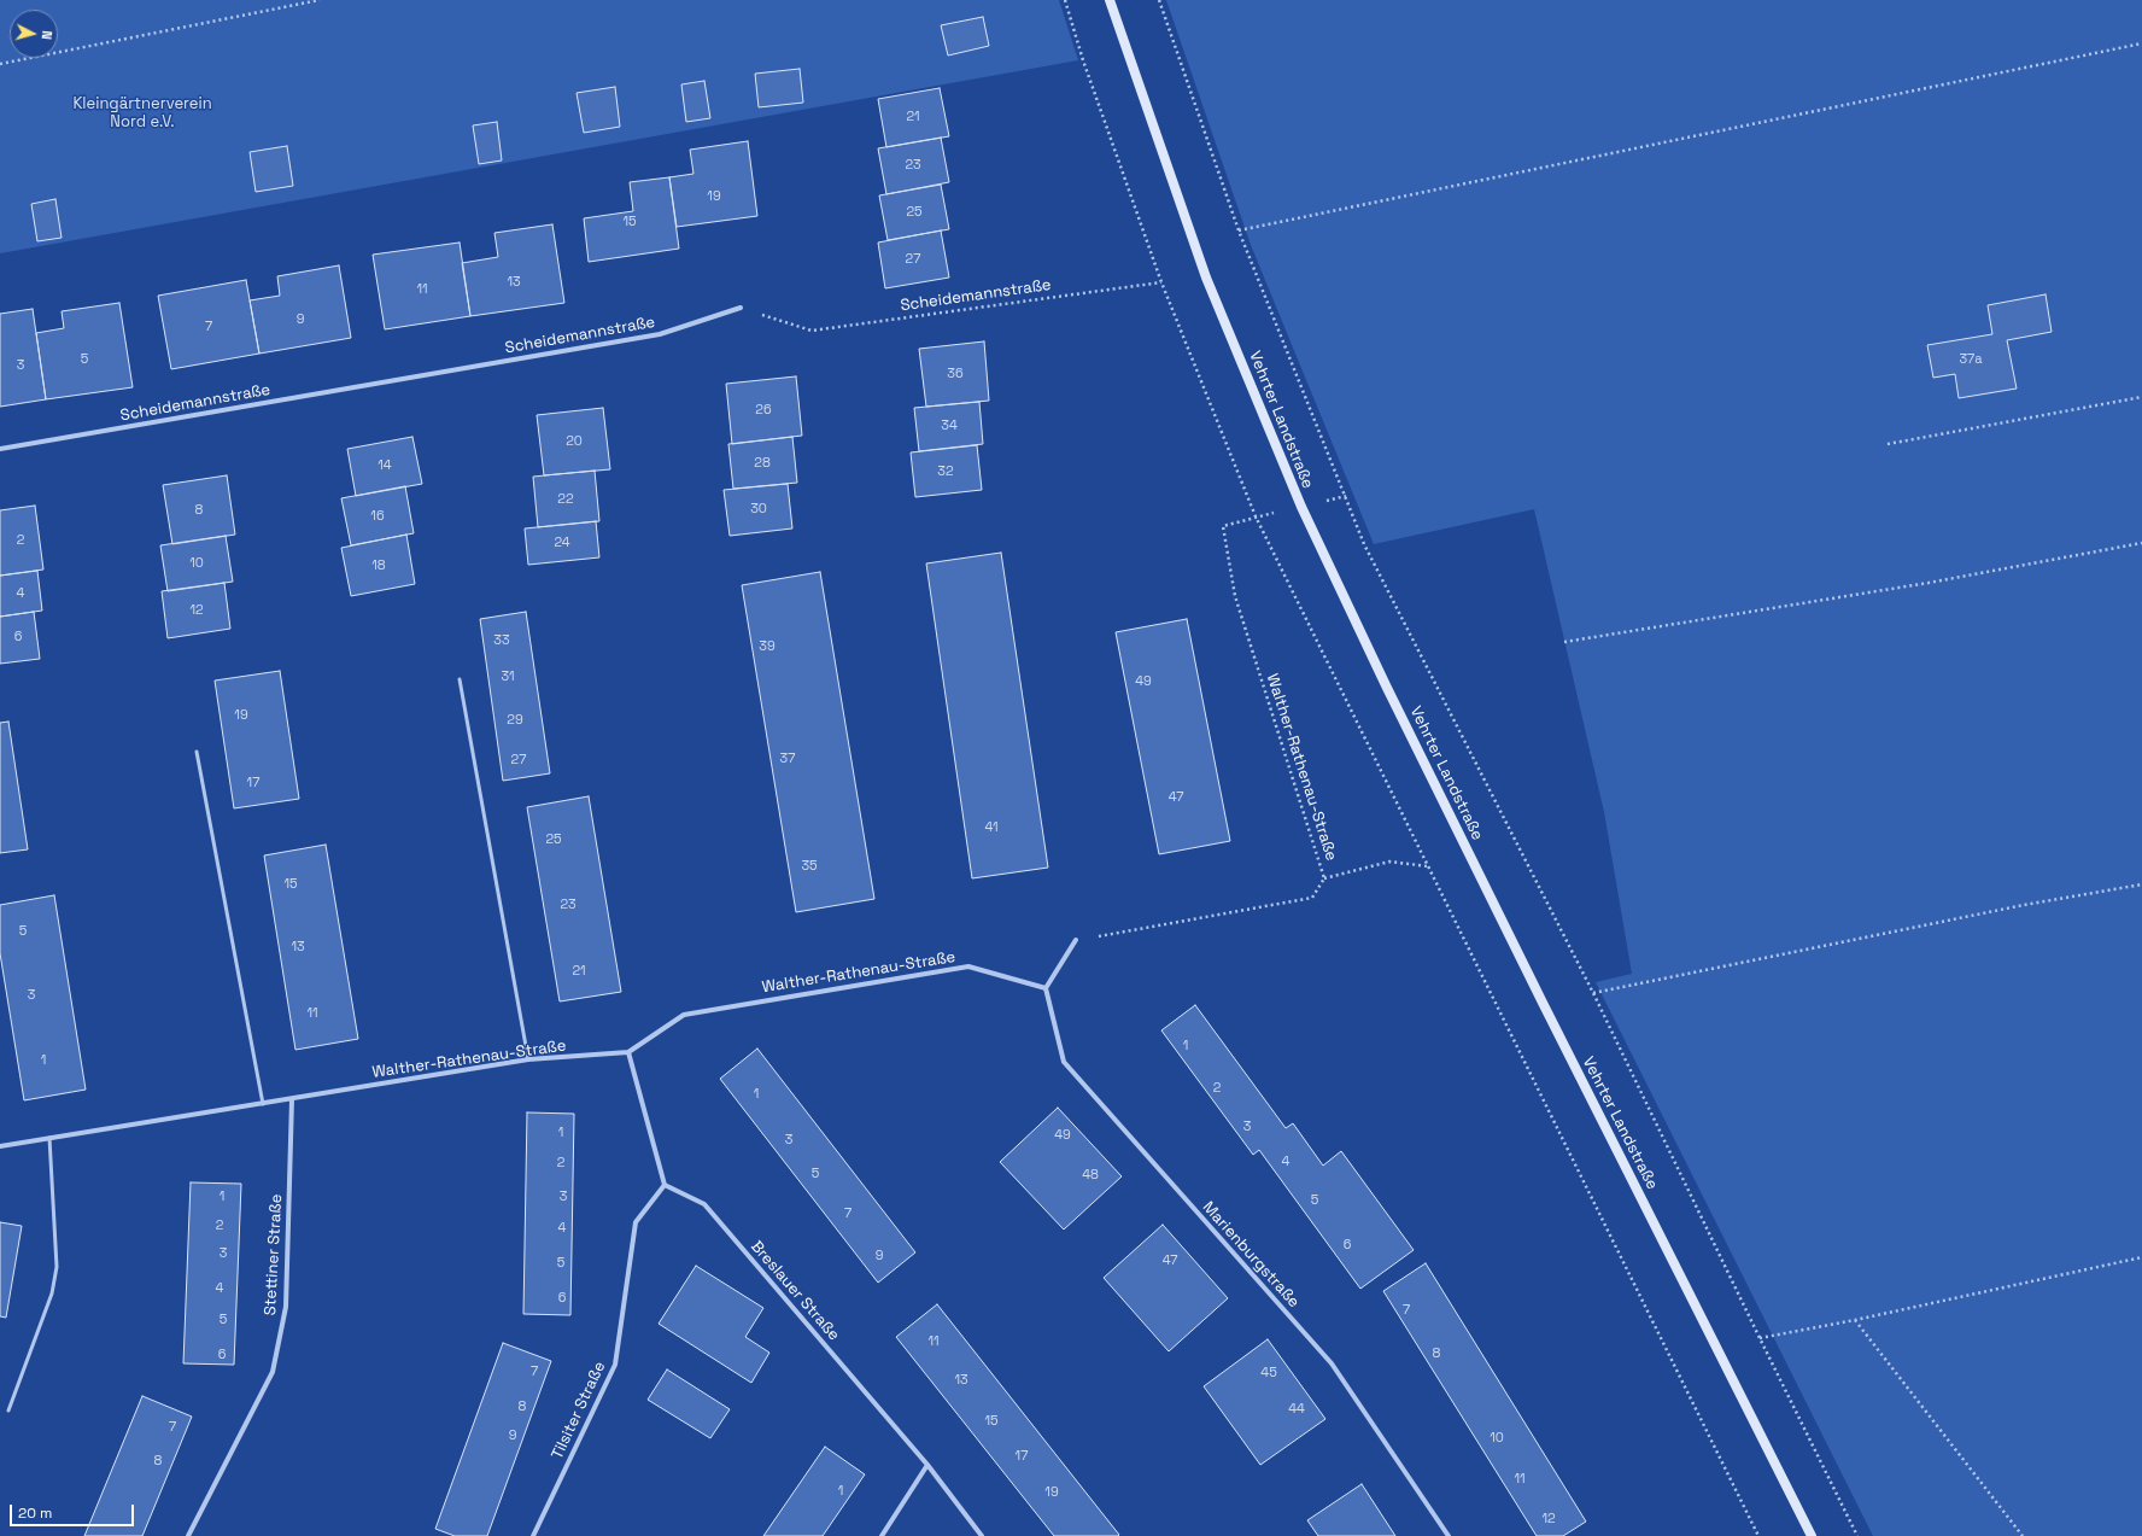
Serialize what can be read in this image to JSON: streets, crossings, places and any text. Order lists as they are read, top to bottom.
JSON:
{
  "streets": {
    "main road": ["Vehrter Landstraße"],
    "street": [
      "Scheidemannstraße",
      "Walther-Rathenau-Straße",
      "Stettiner Straße",
      "Marienburgstraße",
      "Breslauer Straße",
      "Tilsiter Straße"
    ]
  },
  "crossings": [
    ["Walther-Rathenau-Straße", "Stettiner Straße"],
    ["Walther-Rathenau-Straße", "Marienburgstraße"],
    ["Breslauer Straße", "Tilsiter Straße"]
  ],
  "parks": ["Kleingärtnerverein Nord e.V."],
  "house_numbers": [
    "21",
    "23",
    "19",
    "25",
    "15",
    "27",
    "13",
    "11",
    "9",
    "7",
    "5",
    "37a",
    "3",
    "36",
    "26",
    "34",
    "20",
    "28",
    "14",
    "32",
    "22",
    "30",
    "8",
    "16",
    "2",
    "24",
    "10",
    "18",
    "4",
    "12",
    "6",
    "33",
    "39",
    "31",
    "49",
    "19",
    "29",
    "37",
    "27",
    "17",
    "47",
    "41",
    "25",
    "35",
    "15",
    "23",
    "5",
    "13",
    "21",
    "3",
    "11",
    "1",
    "1",
    "2",
    "1",
    "3",
    "1",
    "49",
    "3",
    "4",
    "2",
    "5",
    "48",
    "1",
    "3",
    "5",
    "7",
    "2",
    "4",
    "6",
    "3",
    "9",
    "47",
    "5",
    "4",
    "6",
    "7",
    "5",
    "11",
    "8",
    "6",
    "7",
    "45",
    "13",
    "8",
    "44",
    "15",
    "7",
    "9",
    "10",
    "17",
    "8",
    "11",
    "1",
    "19",
    "12"
  ],
  "scale_bar": "20 m",
  "north": "right"
}
